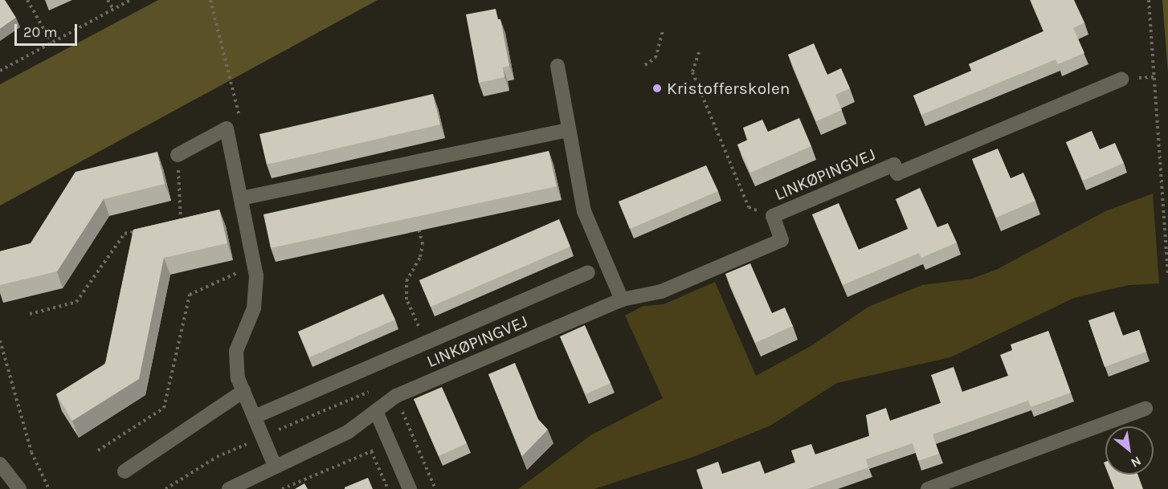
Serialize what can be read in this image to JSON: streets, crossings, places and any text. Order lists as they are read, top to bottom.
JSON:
{
  "streets": {
    "street": ["LINKØPINGVEJ"]
  },
  "places": ["Kristofferskolen"],
  "scale_bar": "20 m",
  "north": "bottom right"
}
